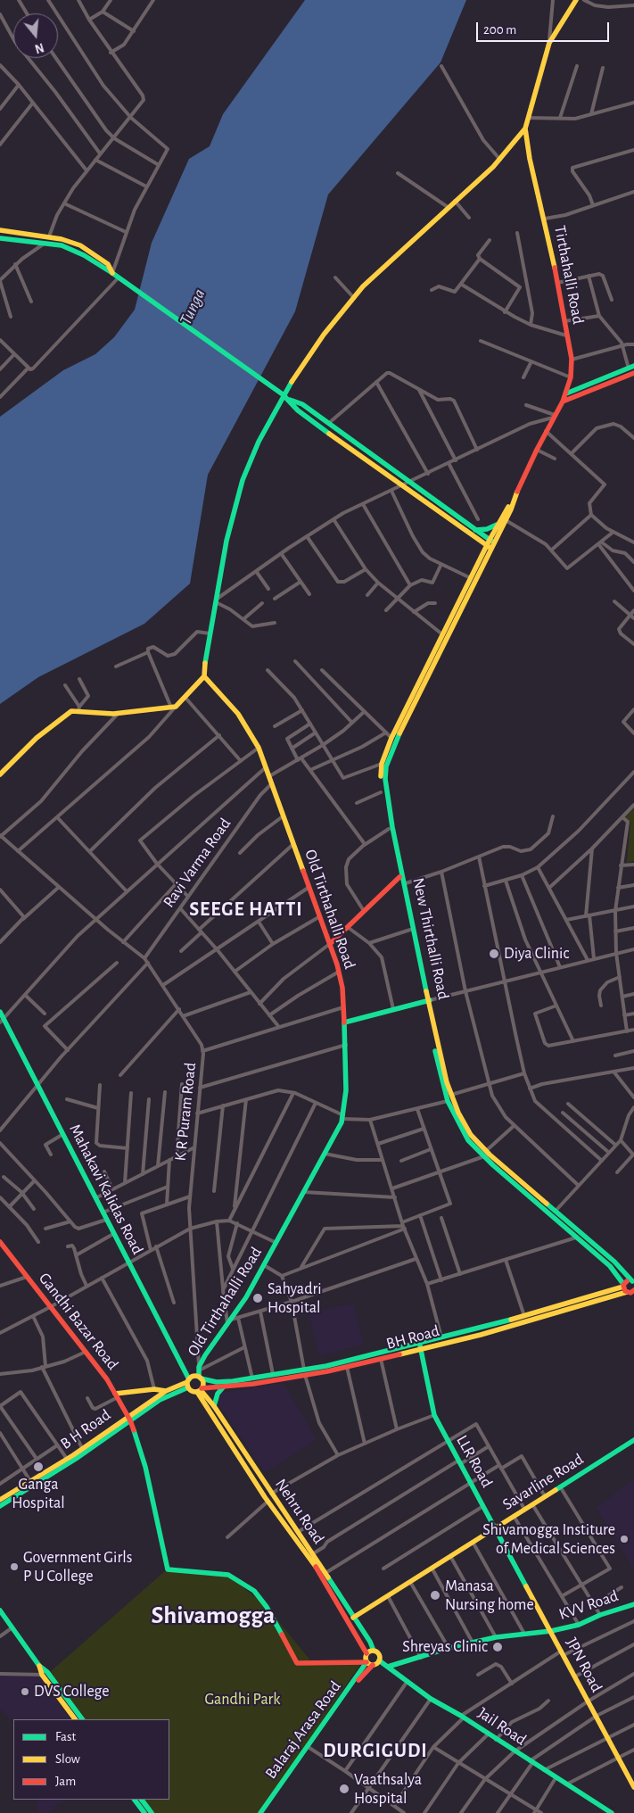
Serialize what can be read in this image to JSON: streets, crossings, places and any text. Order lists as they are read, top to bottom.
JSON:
{
  "streets": {
    "main road": [
      "Tirthahalli Road",
      "Old Tirthahalli Road",
      "New Thirthalli Road",
      "Mahakavi Kalidas Road",
      "Gandhi Bazar Road",
      "BH Road",
      "B H Road",
      "LLR Road",
      "Savarline Road",
      "Nehru Road",
      "KVV Road",
      "JPN Road",
      "Jail Road",
      "Balaraj Arasa Road"
    ],
    "street": ["Ravi Varma Road", "K R Puram Road"]
  },
  "crossings": [
    ["Tirthahalli Road", "New Thirthalli Road"],
    ["Ravi Varma Road", "Old Tirthahalli Road"],
    ["Ravi Varma Road", "K R Puram Road"],
    ["Old Tirthahalli Road", "K R Puram Road"],
    ["Old Tirthahalli Road", "Mahakavi Kalidas Road"],
    ["Old Tirthahalli Road", "BH Road"],
    ["Old Tirthahalli Road", "B H Road"],
    ["Old Tirthahalli Road", "Nehru Road"],
    ["New Thirthalli Road", "BH Road"],
    ["Mahakavi Kalidas Road", "BH Road"],
    ["Mahakavi Kalidas Road", "B H Road"],
    ["Mahakavi Kalidas Road", "Nehru Road"],
    ["Gandhi Bazar Road", "B H Road"],
    ["Gandhi Bazar Road", "Nehru Road"],
    ["Gandhi Bazar Road", "Jail Road"],
    ["Gandhi Bazar Road", "Balaraj Arasa Road"],
    ["BH Road", "B H Road"],
    ["BH Road", "LLR Road"],
    ["BH Road", "Nehru Road"],
    ["B H Road", "Nehru Road"],
    ["LLR Road", "Savarline Road"],
    ["LLR Road", "KVV Road"],
    ["LLR Road", "JPN Road"],
    ["Savarline Road", "Nehru Road"],
    ["Nehru Road", "Jail Road"],
    ["Nehru Road", "Balaraj Arasa Road"],
    ["KVV Road", "JPN Road"],
    ["JPN Road", "Jail Road"],
    ["Jail Road", "Balaraj Arasa Road"]
  ],
  "districts": ["SEEGE HATTI", "Shivamogga", "DURGIGUDI"],
  "water": ["Tunga"],
  "parks": ["Gandhi Park"],
  "places": [
    "Diya Clinic",
    "Sahyadri Hospital",
    "Ganga Hospital",
    "Shivamogga Institure of Medical Sciences",
    "Government Girls P U College",
    "Manasa Nursing home",
    "Shreyas Clinic",
    "DVS College",
    "Vaathsalya Hospital"
  ],
  "legend": ["Fast", "Slow", "Jam"],
  "scale_bar": "200 m",
  "north": "bottom"
}
